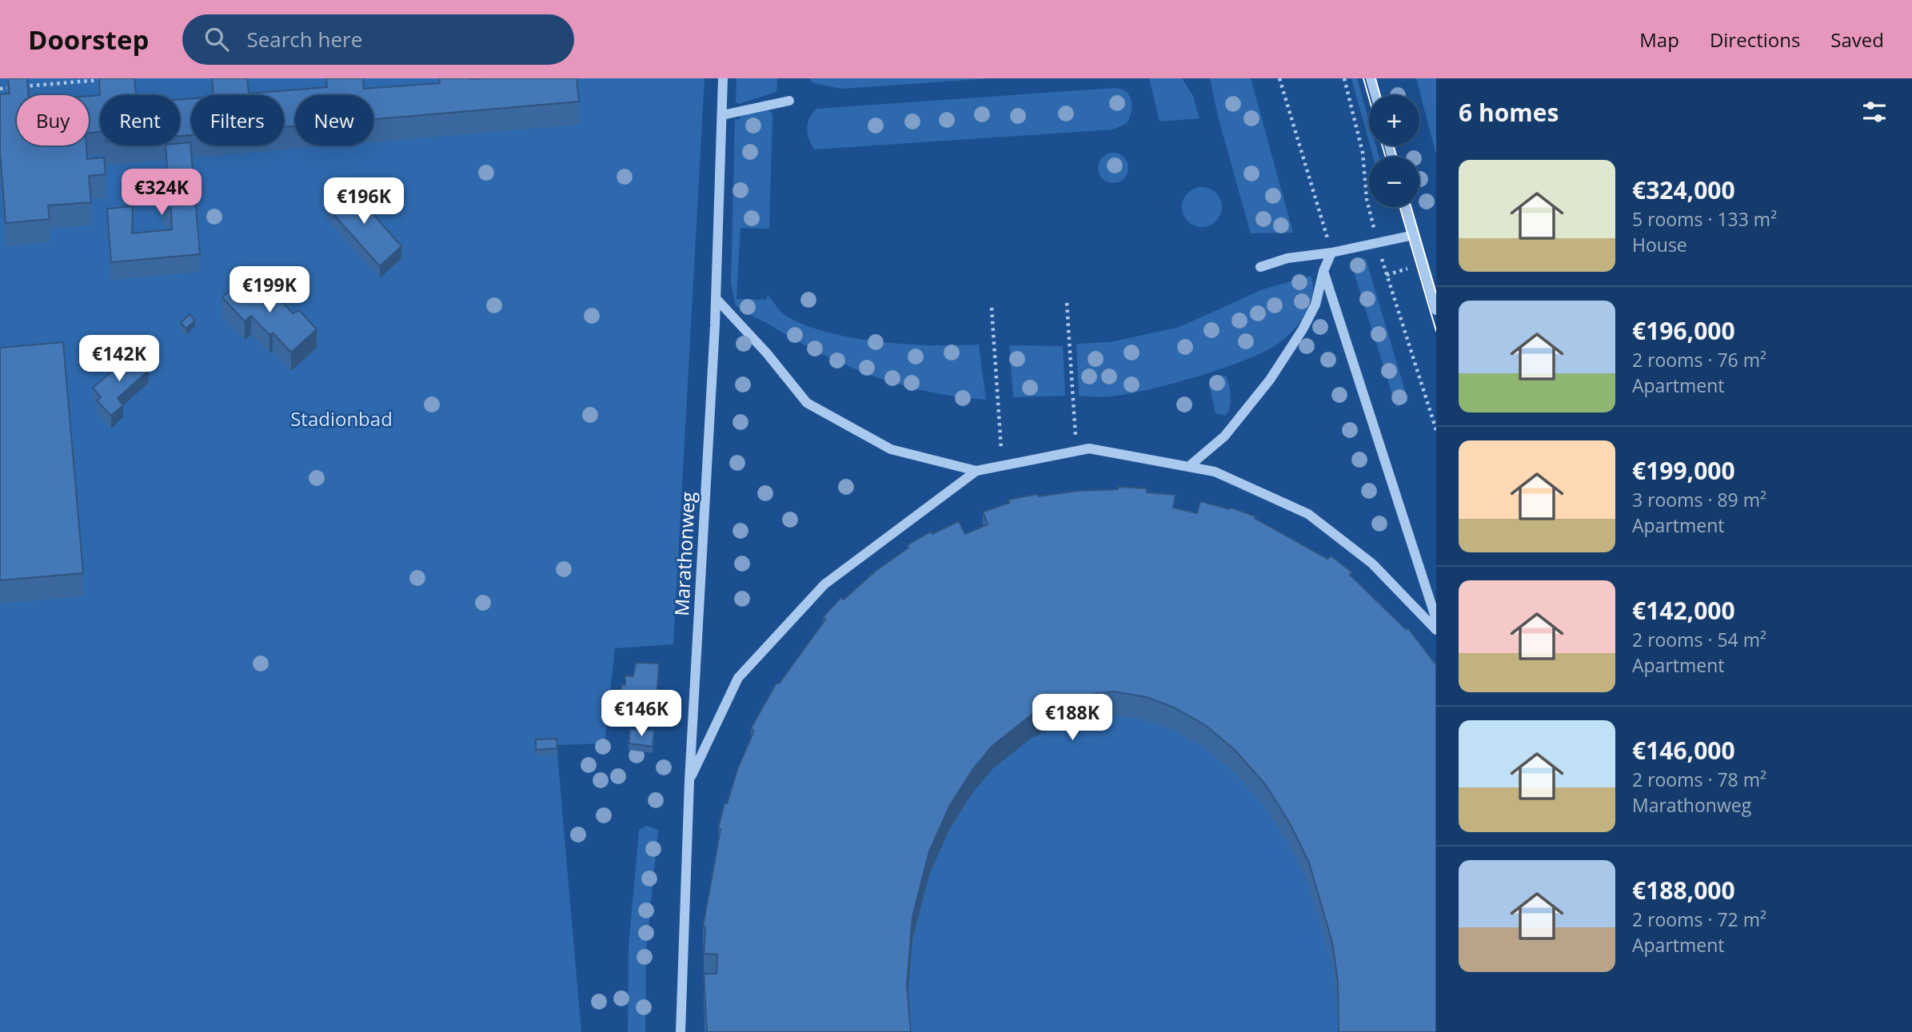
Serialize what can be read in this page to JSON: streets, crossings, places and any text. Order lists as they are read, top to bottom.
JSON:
{
  "streets": {
    "street": ["Marathonweg"]
  },
  "parks": ["Stadionbad"],
  "page": {
    "header": "Doorstep",
    "search": "Search here",
    "nav": ["Map", "Directions", "Saved"],
    "heading": "6 homes",
    "map_buttons": ["+", "−"],
    "chip": [
      "Buy",
      "Rent",
      "Filters",
      "New"
    ],
    "list": [
      {
        "name": "€324,000",
        "note": "5 rooms · 133 m² · House"
      },
      {
        "name": "€196,000",
        "note": "2 rooms · 76 m² · Apartment"
      },
      {
        "name": "€199,000",
        "note": "3 rooms · 89 m² · Apartment"
      },
      {
        "name": "€142,000",
        "note": "2 rooms · 54 m² · Apartment"
      },
      {
        "name": "€146,000",
        "note": "2 rooms · 78 m² · Marathonweg"
      },
      {
        "name": "€188,000",
        "note": "2 rooms · 72 m² · Apartment"
      }
    ],
    "price": [
      "€324K",
      "€196K",
      "€199K",
      "€142K",
      "€146K",
      "€188K"
    ]
  }
}
